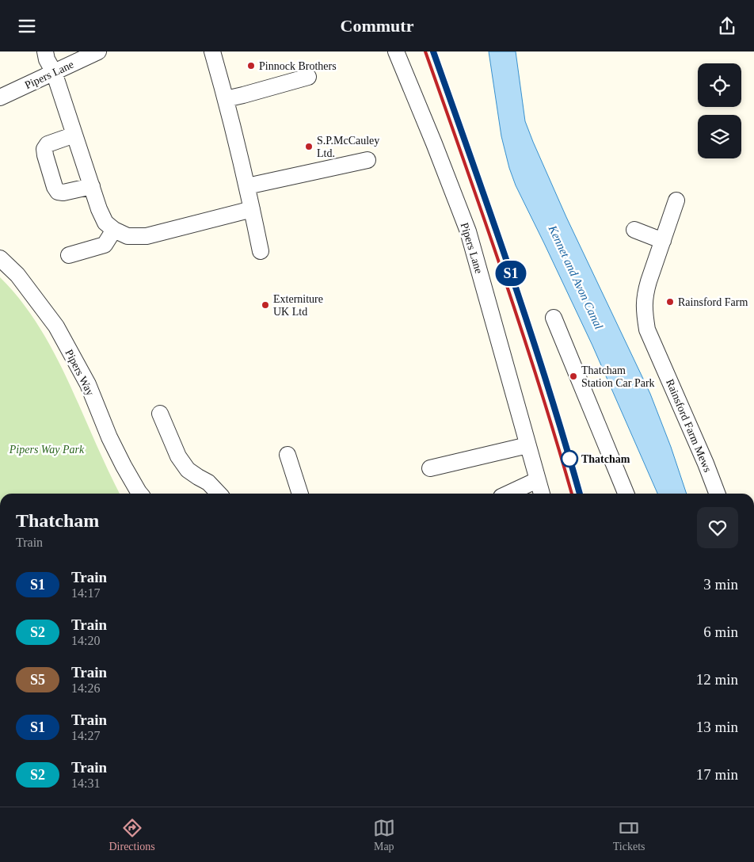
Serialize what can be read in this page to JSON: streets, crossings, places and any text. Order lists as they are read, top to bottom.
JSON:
{
  "streets": {
    "street": ["Pipers Lane", "Pipers Way", "Rainsford Farm Mews"]
  },
  "water": ["Kennet and Avon Canal"],
  "parks": ["Pipers Way Park"],
  "places": [
    "Pinnock Brothers",
    "S.P.McCauley Ltd.",
    "Rainsford Farm",
    "Externiture UK Ltd",
    "Thatcham Station Car Park",
    "Thatcham"
  ],
  "page": {
    "header": "Commutr",
    "on_map": "S1",
    "heading": ["Thatcham", "Train"],
    "list": [
      {
        "mark": "S1",
        "name": "Train",
        "note": "14:17",
        "value": "3 min"
      },
      {
        "mark": "S2",
        "name": "Train",
        "note": "14:20",
        "value": "6 min"
      },
      {
        "mark": "S5",
        "name": "Train",
        "note": "14:26",
        "value": "12 min"
      },
      {
        "mark": "S1",
        "name": "Train",
        "note": "14:27",
        "value": "13 min"
      },
      {
        "mark": "S2",
        "name": "Train",
        "note": "14:31",
        "value": "17 min"
      }
    ],
    "tabs": ["Directions", "Map", "Tickets"]
  }
}
